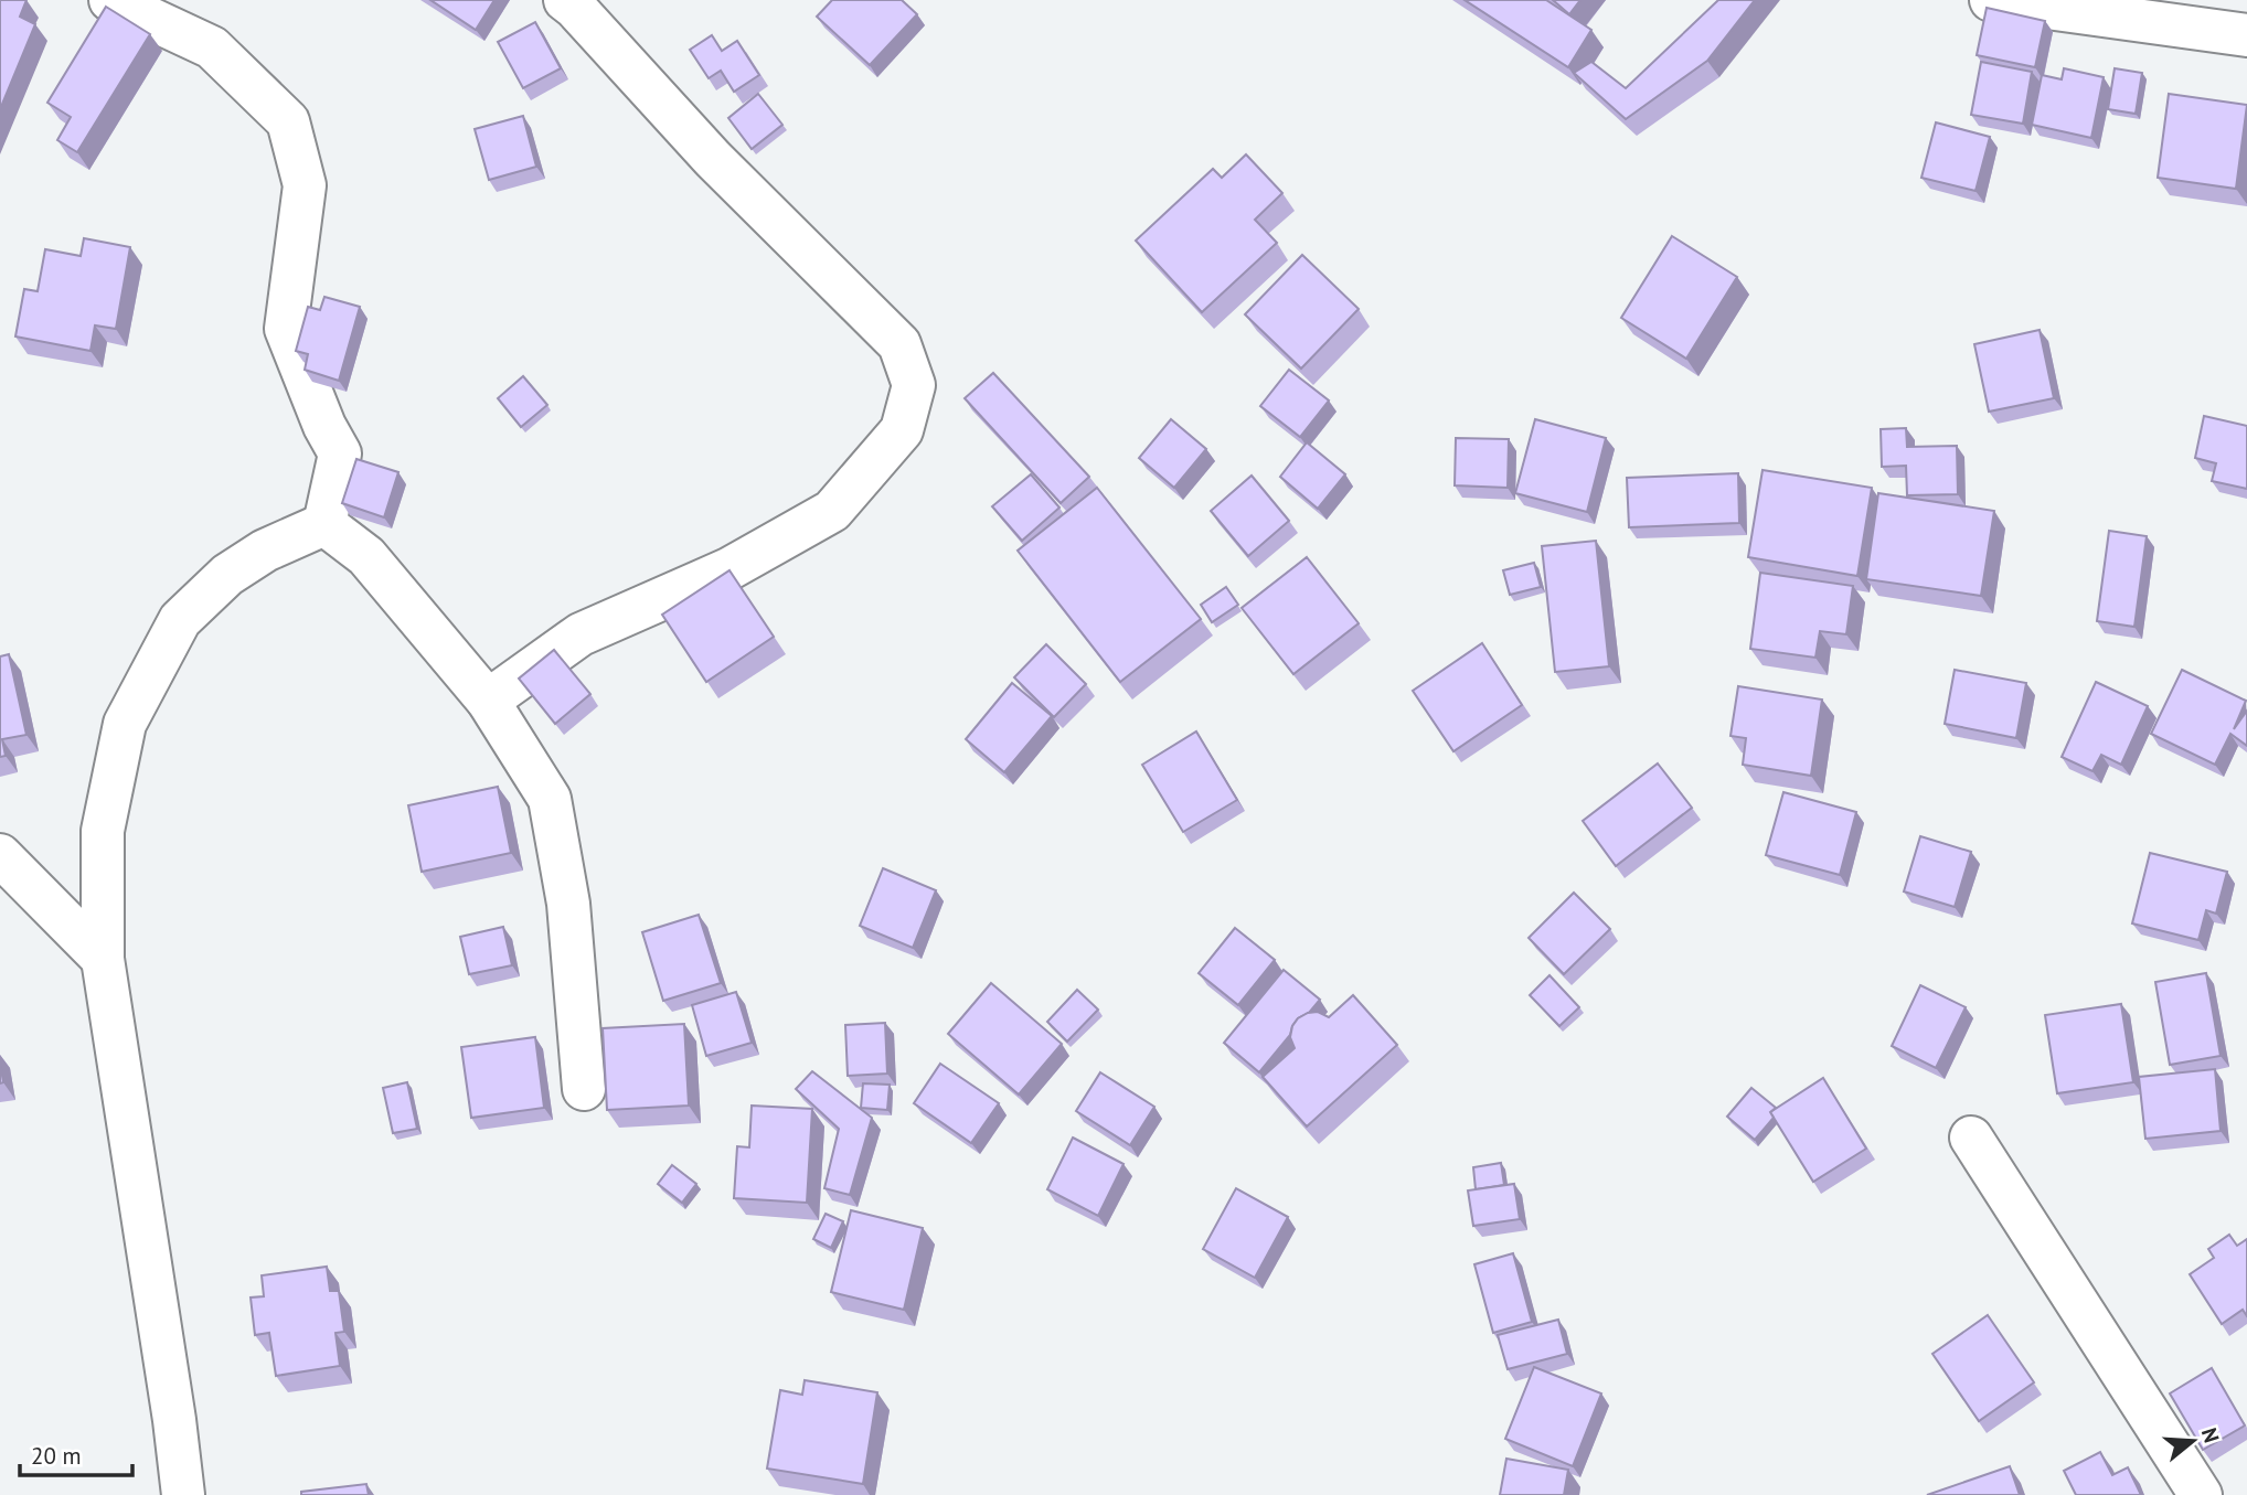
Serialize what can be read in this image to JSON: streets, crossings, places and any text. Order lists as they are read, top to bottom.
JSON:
{
  "scale_bar": "20 m",
  "north": "right"
}
